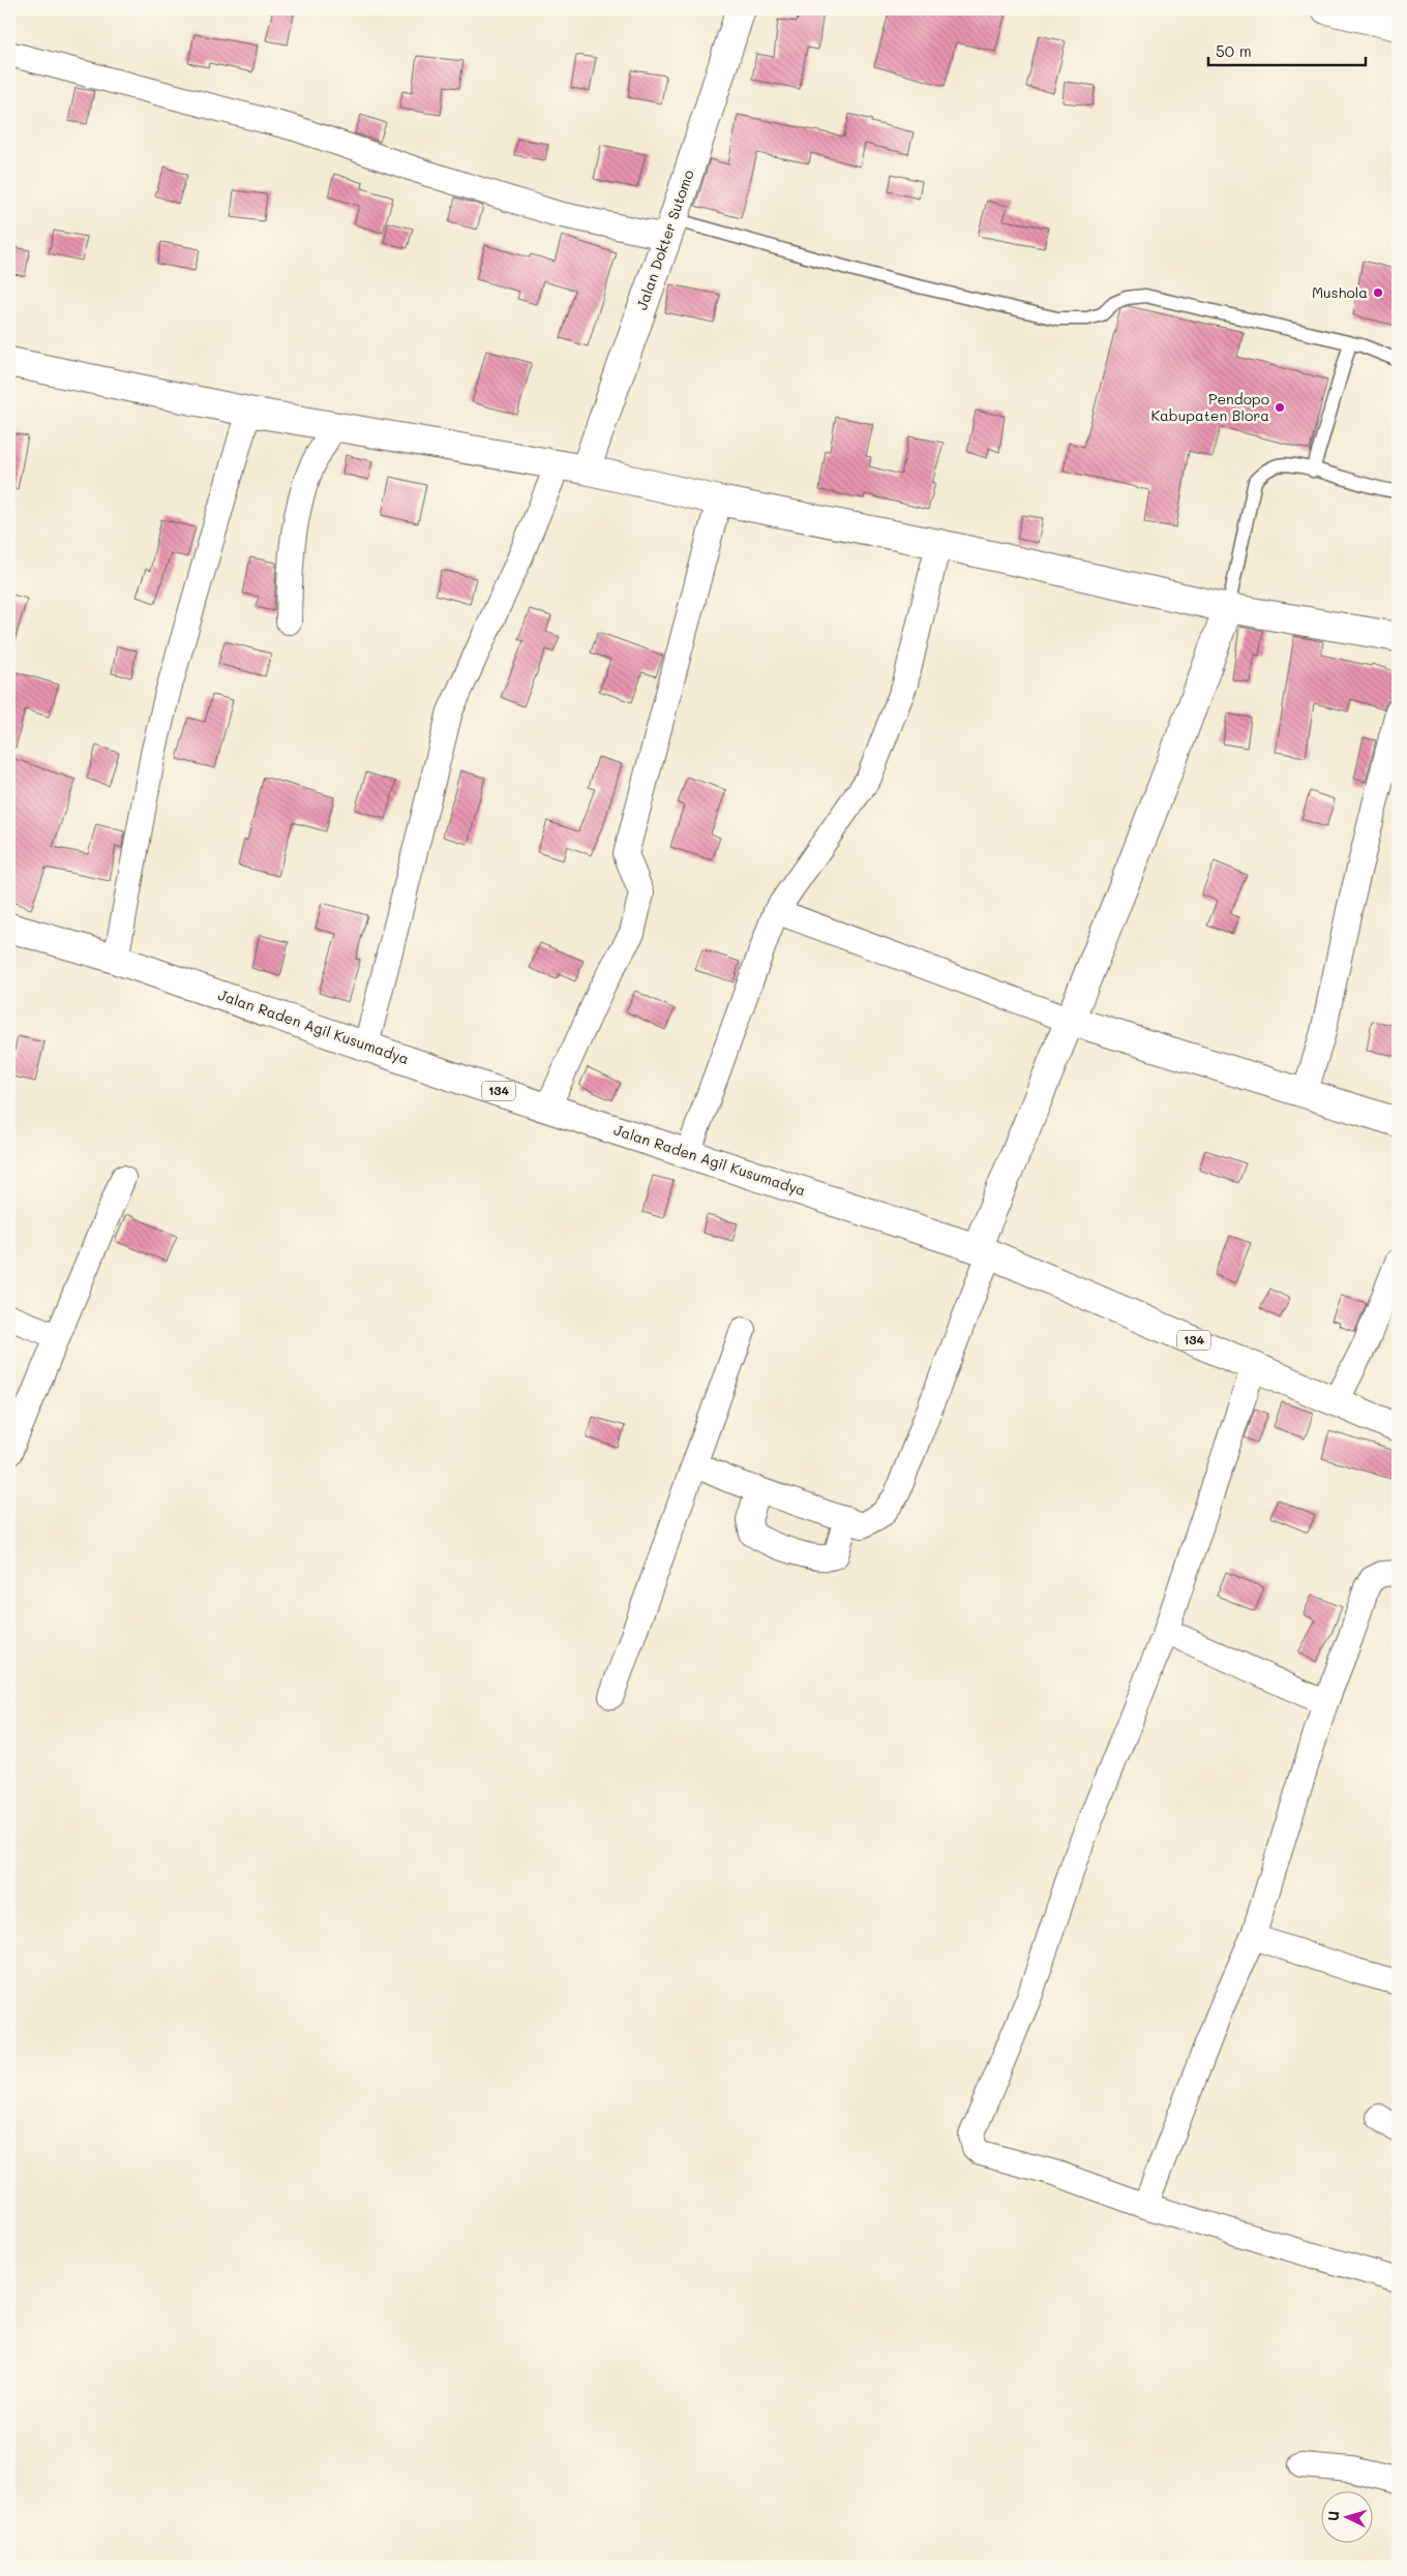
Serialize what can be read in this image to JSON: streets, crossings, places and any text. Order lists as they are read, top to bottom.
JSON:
{
  "streets": {
    "main road": ["Jalan Dokter Sutomo", "Jalan Raden Agil Kusumadya", "134"]
  },
  "places": ["Mushola", "Pendopo Kabupaten Blora"],
  "scale_bar": "50 m",
  "north": "left"
}
